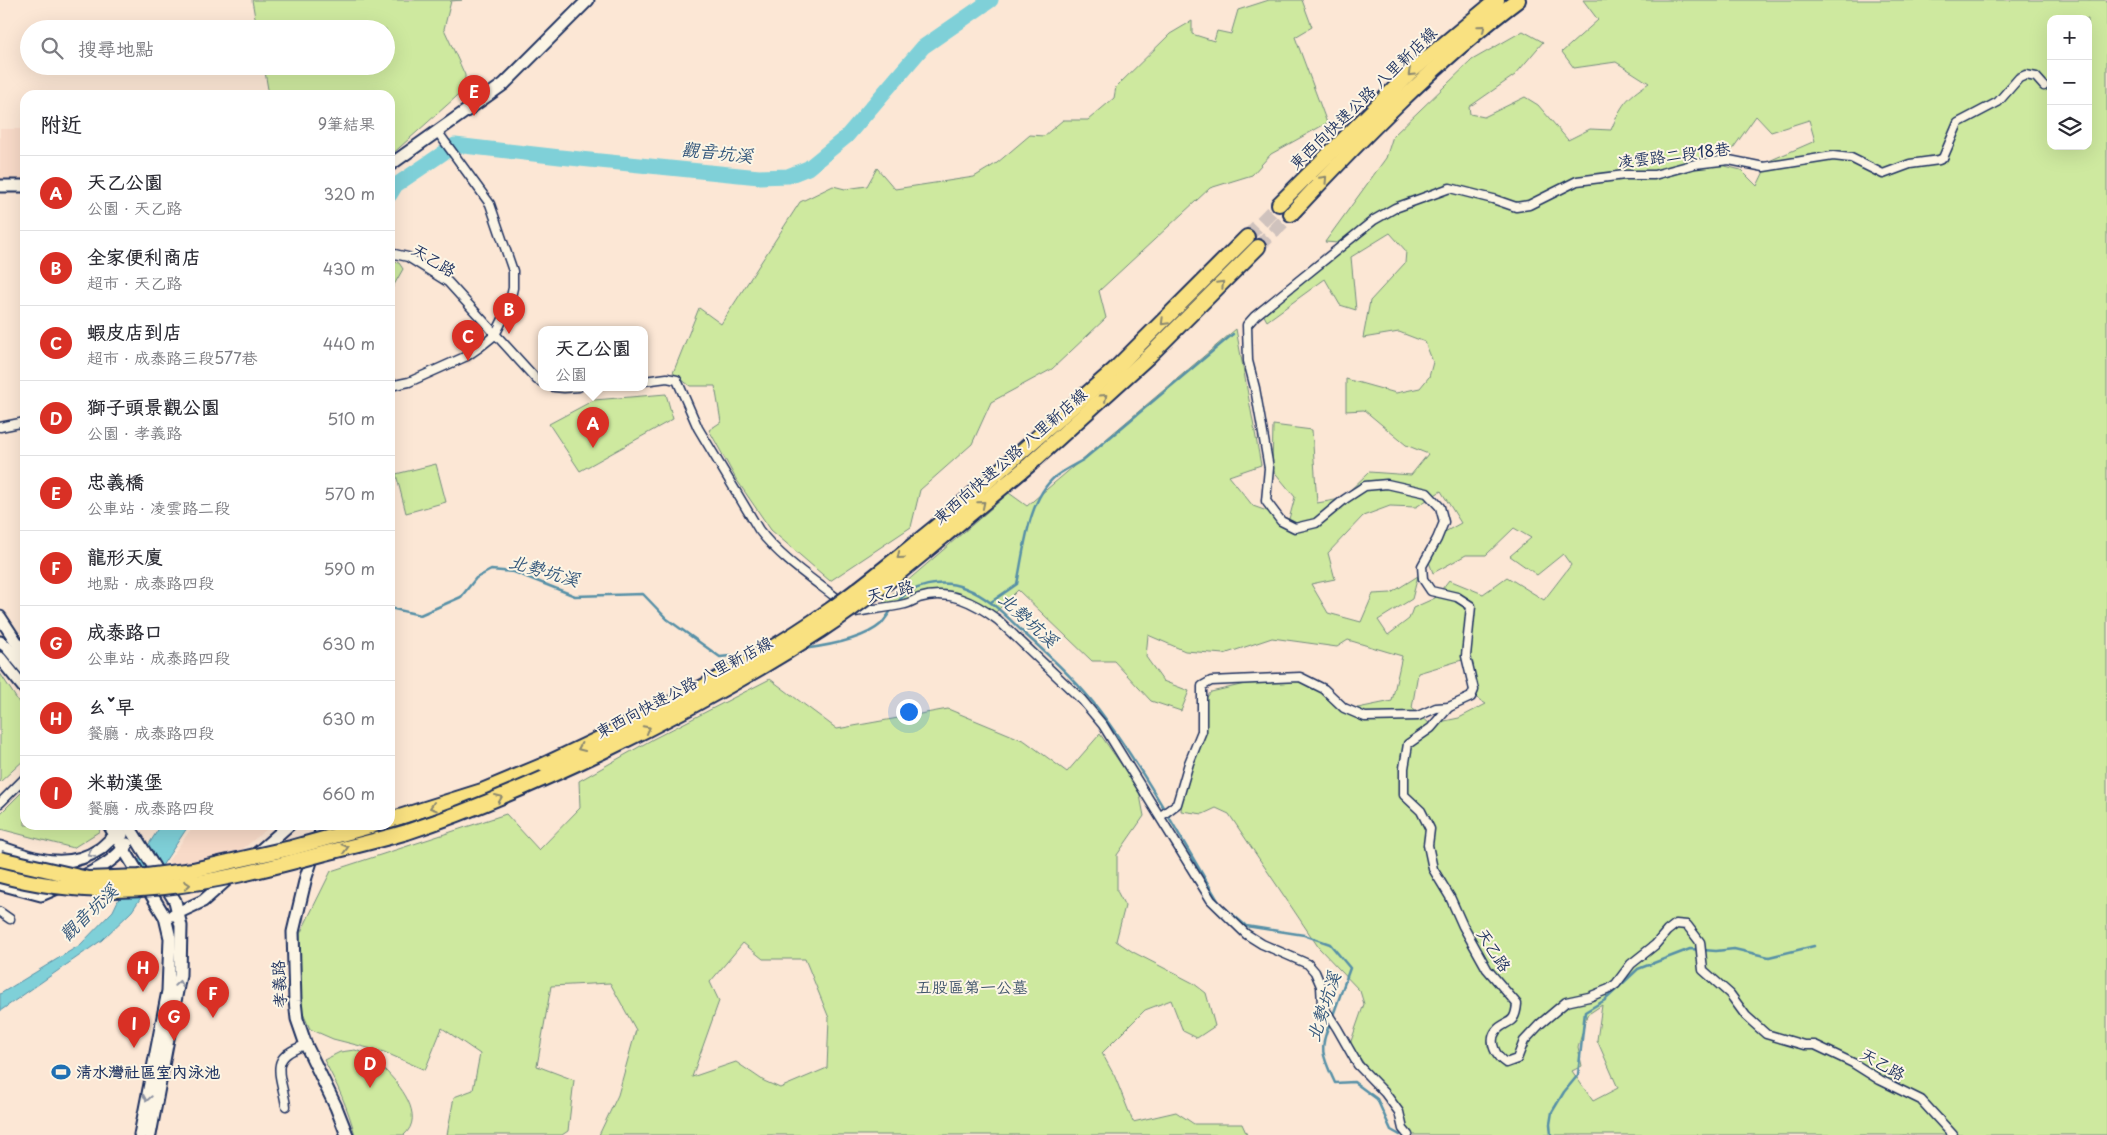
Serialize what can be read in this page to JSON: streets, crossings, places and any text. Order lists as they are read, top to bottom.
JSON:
{
  "streets": {
    "highway": ["東西向快速公路 八里新店線"],
    "street": ["凌雲路二段18巷", "天乙路", "孝義路"]
  },
  "crossings": [
    ["凌雲路二段18巷", "天乙路"]
  ],
  "water": ["觀音坑溪", "北勢坑溪"],
  "parks": ["五股區第一公墓"],
  "places": {
    "sports": ["清水灣社區室內泳池"]
  },
  "page": {
    "map_buttons": ["+", "−"],
    "search": "搜尋地點",
    "pins": [
      "E",
      "B",
      "C",
      "A",
      "H",
      "F",
      "G",
      "I",
      "D"
    ],
    "heading": ["附近", "9筆結果"],
    "list": [
      {
        "mark": "A",
        "name": "天乙公園",
        "note": "公園 · 天乙路",
        "value": "320 m"
      },
      {
        "mark": "B",
        "name": "全家便利商店",
        "note": "超市 · 天乙路",
        "value": "430 m"
      },
      {
        "mark": "C",
        "name": "蝦皮店到店",
        "note": "超市 · 成泰路三段577巷",
        "value": "440 m"
      },
      {
        "mark": "D",
        "name": "獅子頭景觀公園",
        "note": "公園 · 孝義路",
        "value": "510 m"
      },
      {
        "mark": "E",
        "name": "忠義橋",
        "note": "公車站 · 凌雲路二段",
        "value": "570 m"
      },
      {
        "mark": "F",
        "name": "龍形天廈",
        "note": "地點 · 成泰路四段",
        "value": "590 m"
      },
      {
        "mark": "G",
        "name": "成泰路口",
        "note": "公車站 · 成泰路四段",
        "value": "630 m"
      },
      {
        "mark": "H",
        "name": "ㄠˇ早",
        "note": "餐廳 · 成泰路四段",
        "value": "630 m"
      },
      {
        "mark": "I",
        "name": "米勒漢堡",
        "note": "餐廳 · 成泰路四段",
        "value": "660 m"
      }
    ],
    "popup": ["天乙公園", "公園"]
  }
}
